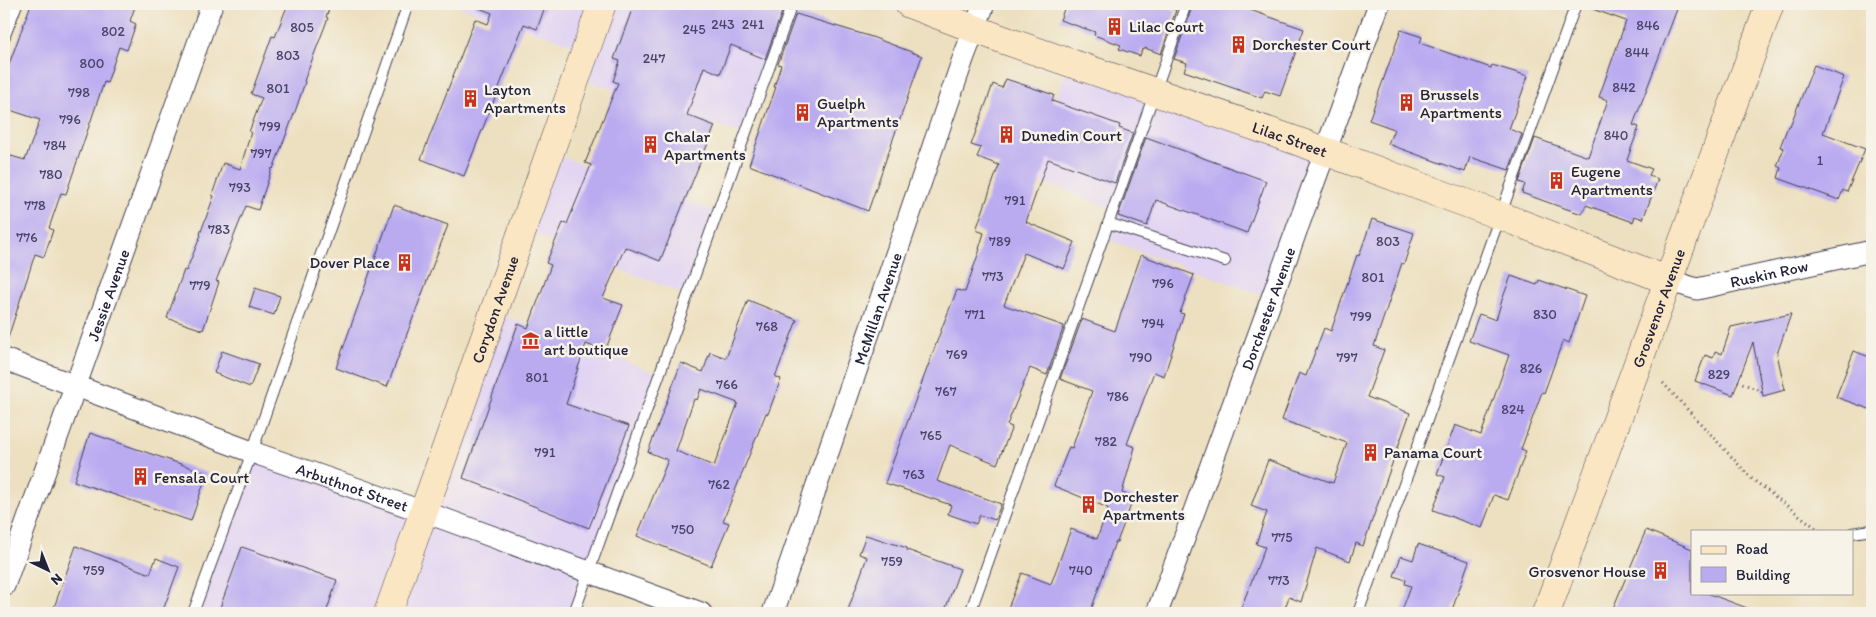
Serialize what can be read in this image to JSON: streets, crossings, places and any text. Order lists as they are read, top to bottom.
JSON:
{
  "streets": {
    "street": [
      "Lilac Street",
      "Ruskin Row",
      "Jessie Avenue",
      "Corydon Avenue",
      "McMillan Avenue",
      "Grosvenor Avenue",
      "Dorchester Avenue",
      "Arbuthnot Street"
    ]
  },
  "crossings": [
    ["Lilac Street", "Ruskin Row"],
    ["Lilac Street", "McMillan Avenue"],
    ["Lilac Street", "Grosvenor Avenue"],
    ["Lilac Street", "Dorchester Avenue"],
    ["Ruskin Row", "Grosvenor Avenue"],
    ["Jessie Avenue", "Arbuthnot Street"],
    ["Corydon Avenue", "Arbuthnot Street"]
  ],
  "places": {
    "building": [
      "Lilac Court",
      "Dorchester Court",
      "Layton Apartments",
      "Brussels Apartments",
      "Guelph Apartments",
      "Dunedin Court",
      "Chalar Apartments",
      "Eugene Apartments",
      "Dover Place",
      "Panama Court",
      "Fensala Court",
      "Dorchester Apartments",
      "Grosvenor House"
    ],
    "museum": ["a little art boutique"]
  },
  "house_numbers": [
    "243",
    "241",
    "846",
    "805",
    "245",
    "802",
    "844",
    "803",
    "247",
    "800",
    "842",
    "801",
    "798",
    "796",
    "799",
    "840",
    "784",
    "797",
    "1",
    "780",
    "793",
    "791",
    "778",
    "783",
    "776",
    "789",
    "803",
    "773",
    "801",
    "796",
    "779",
    "771",
    "830",
    "799",
    "794",
    "768",
    "769",
    "790",
    "797",
    "826",
    "829",
    "801",
    "766",
    "767",
    "786",
    "824",
    "765",
    "782",
    "791",
    "763",
    "762",
    "750",
    "775",
    "759",
    "759",
    "740",
    "773"
  ],
  "legend": ["Road", "Building"],
  "north": "bottom right"
}
